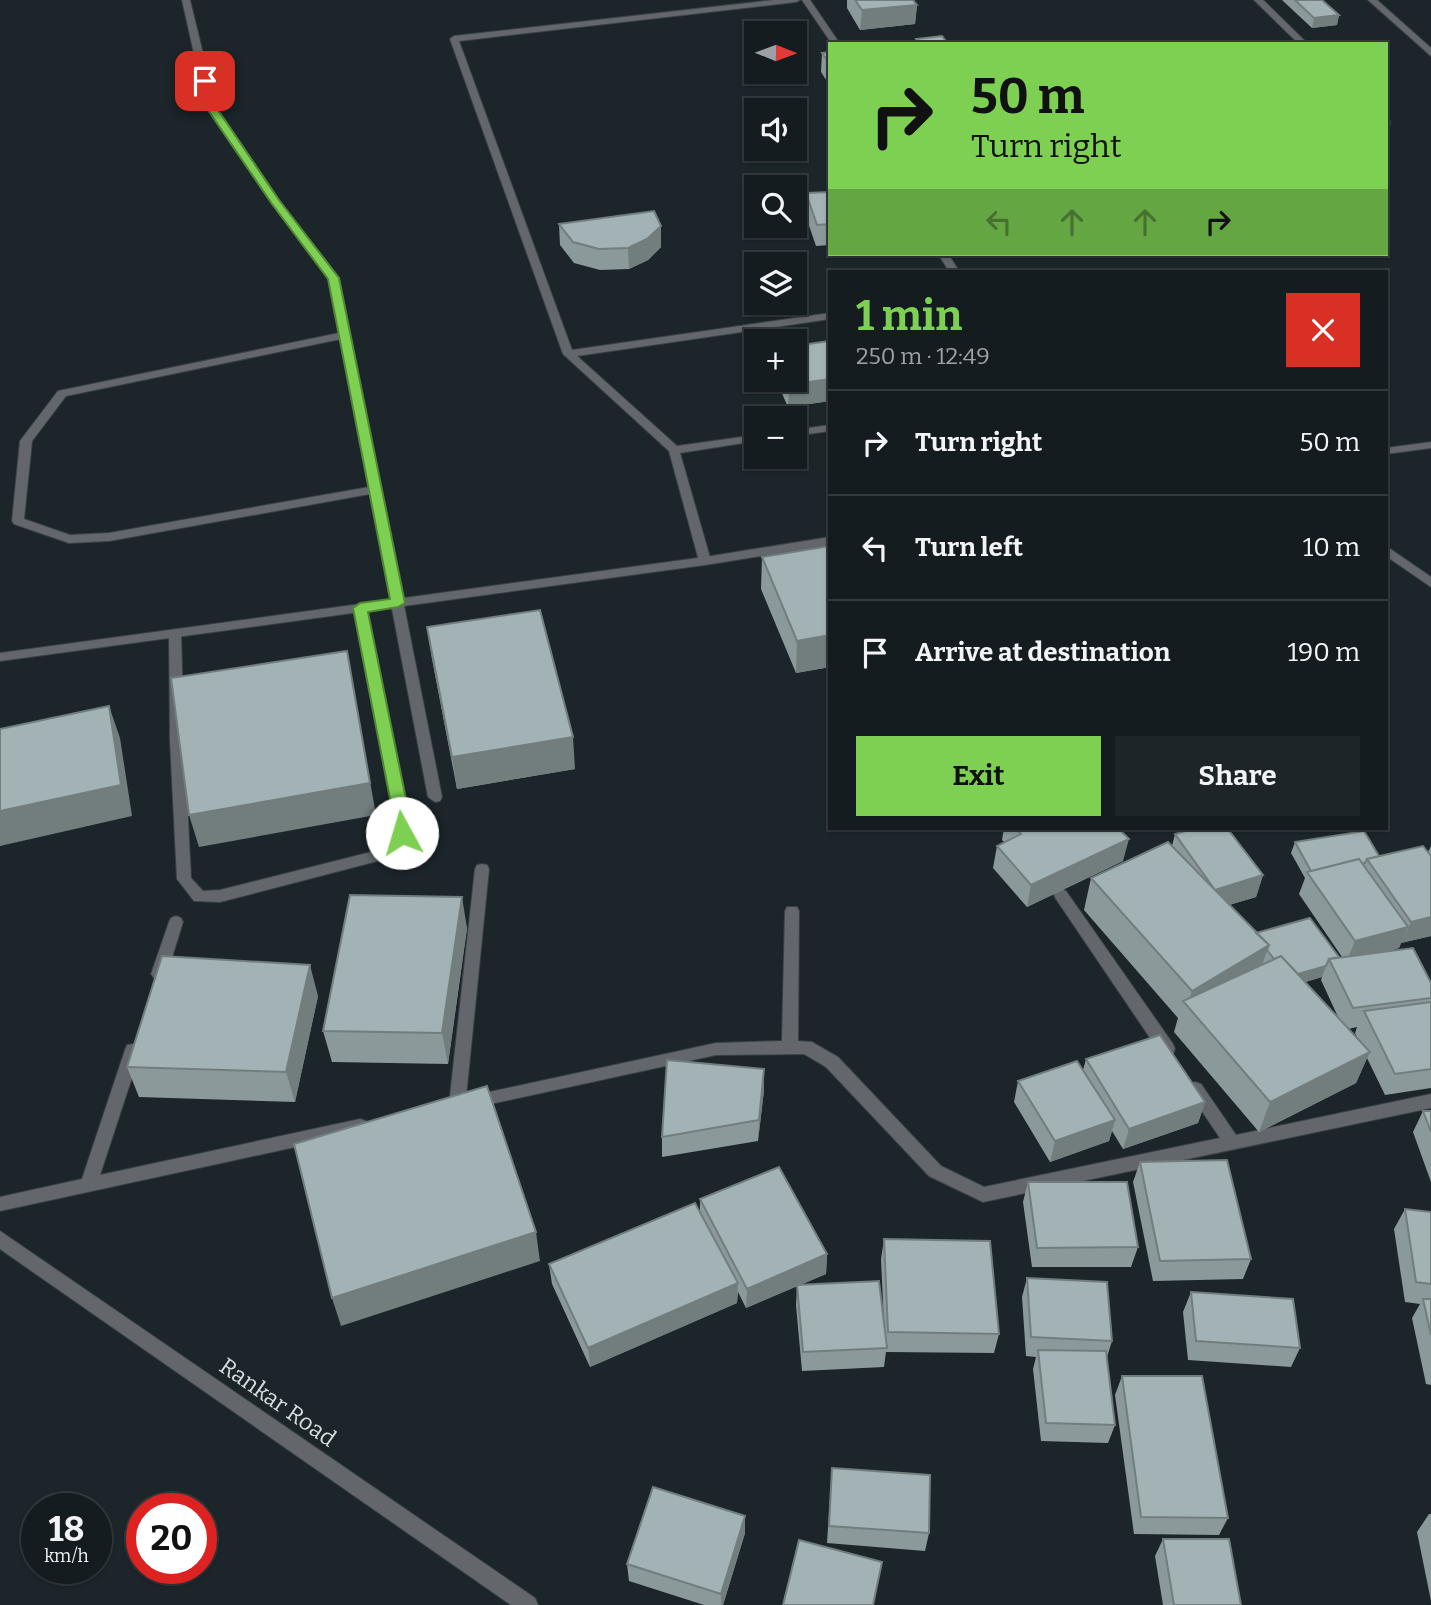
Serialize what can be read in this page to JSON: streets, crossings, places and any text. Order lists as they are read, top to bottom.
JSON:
{
  "streets": {
    "street": ["Rankar Road"]
  },
  "north": "right",
  "page": {
    "map_buttons": ["+", "−"],
    "turn": ["50 m", "Turn right"],
    "heading": ["1 min", "250 m · 12:49"],
    "list": [
      {
        "name": "Turn right",
        "value": "50 m"
      },
      {
        "name": "Turn left",
        "value": "10 m"
      },
      {
        "name": "Arrive at destination",
        "value": "190 m"
      }
    ],
    "buttons": ["Exit", "Share"],
    "speed": "18 km/h",
    "limit": "20"
  }
}
